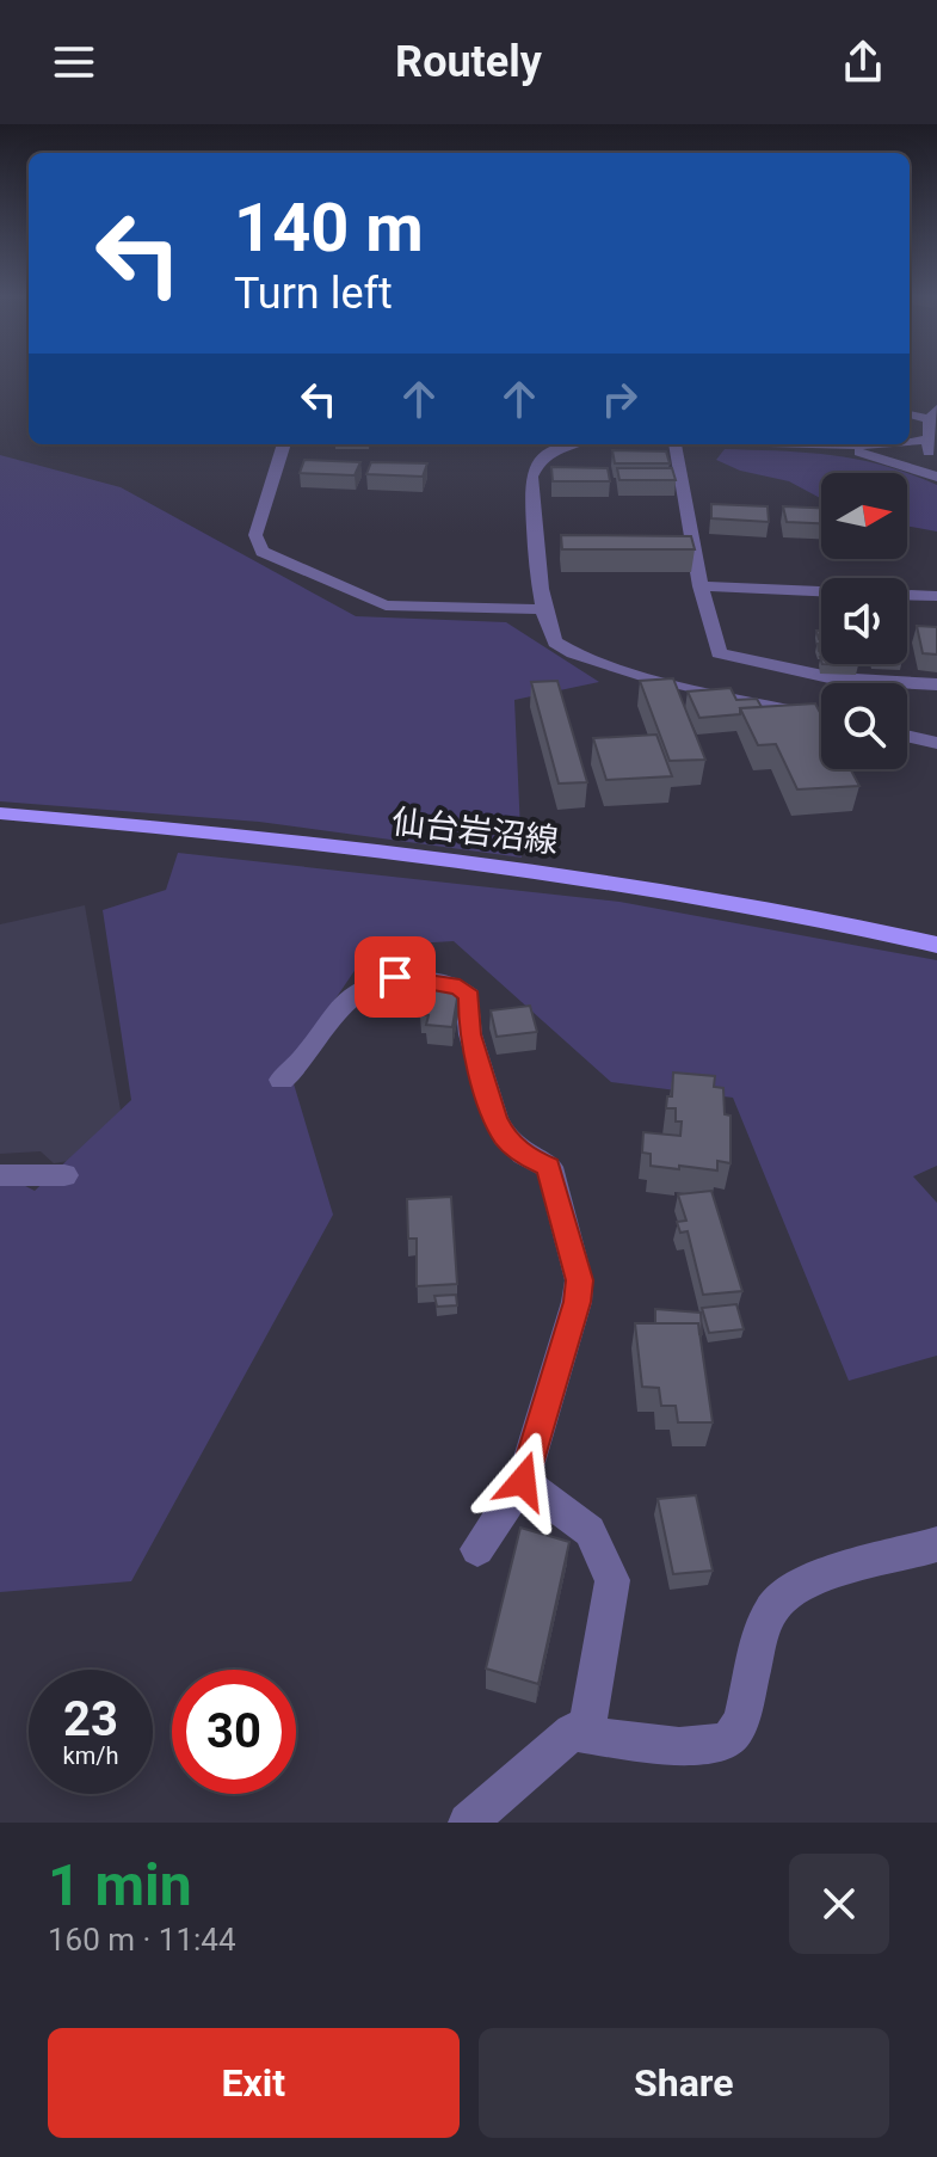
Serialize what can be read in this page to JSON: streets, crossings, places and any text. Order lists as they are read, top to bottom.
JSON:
{
  "streets": {
    "main road": ["仙台岩沼線"]
  },
  "north": "right",
  "page": {
    "header": "Routely",
    "turn": ["140 m", "Turn left"],
    "speed": "23 km/h",
    "limit": "30",
    "heading": ["1 min", "160 m · 11:44"],
    "buttons": ["Exit", "Share"]
  }
}
